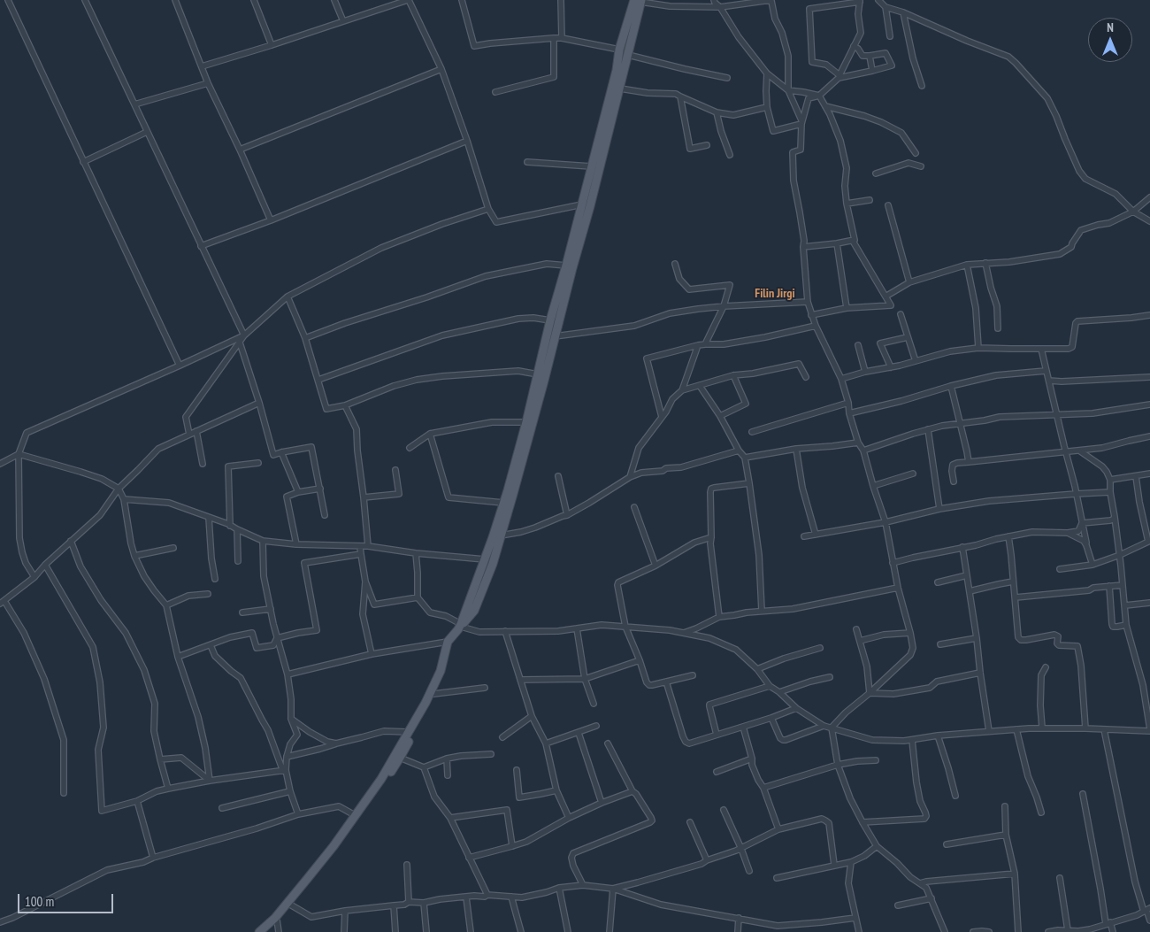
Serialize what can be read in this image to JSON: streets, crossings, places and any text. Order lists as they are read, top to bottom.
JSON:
{
  "districts": ["Filin Jirgi"],
  "scale_bar": "100 m",
  "north": "top"
}
